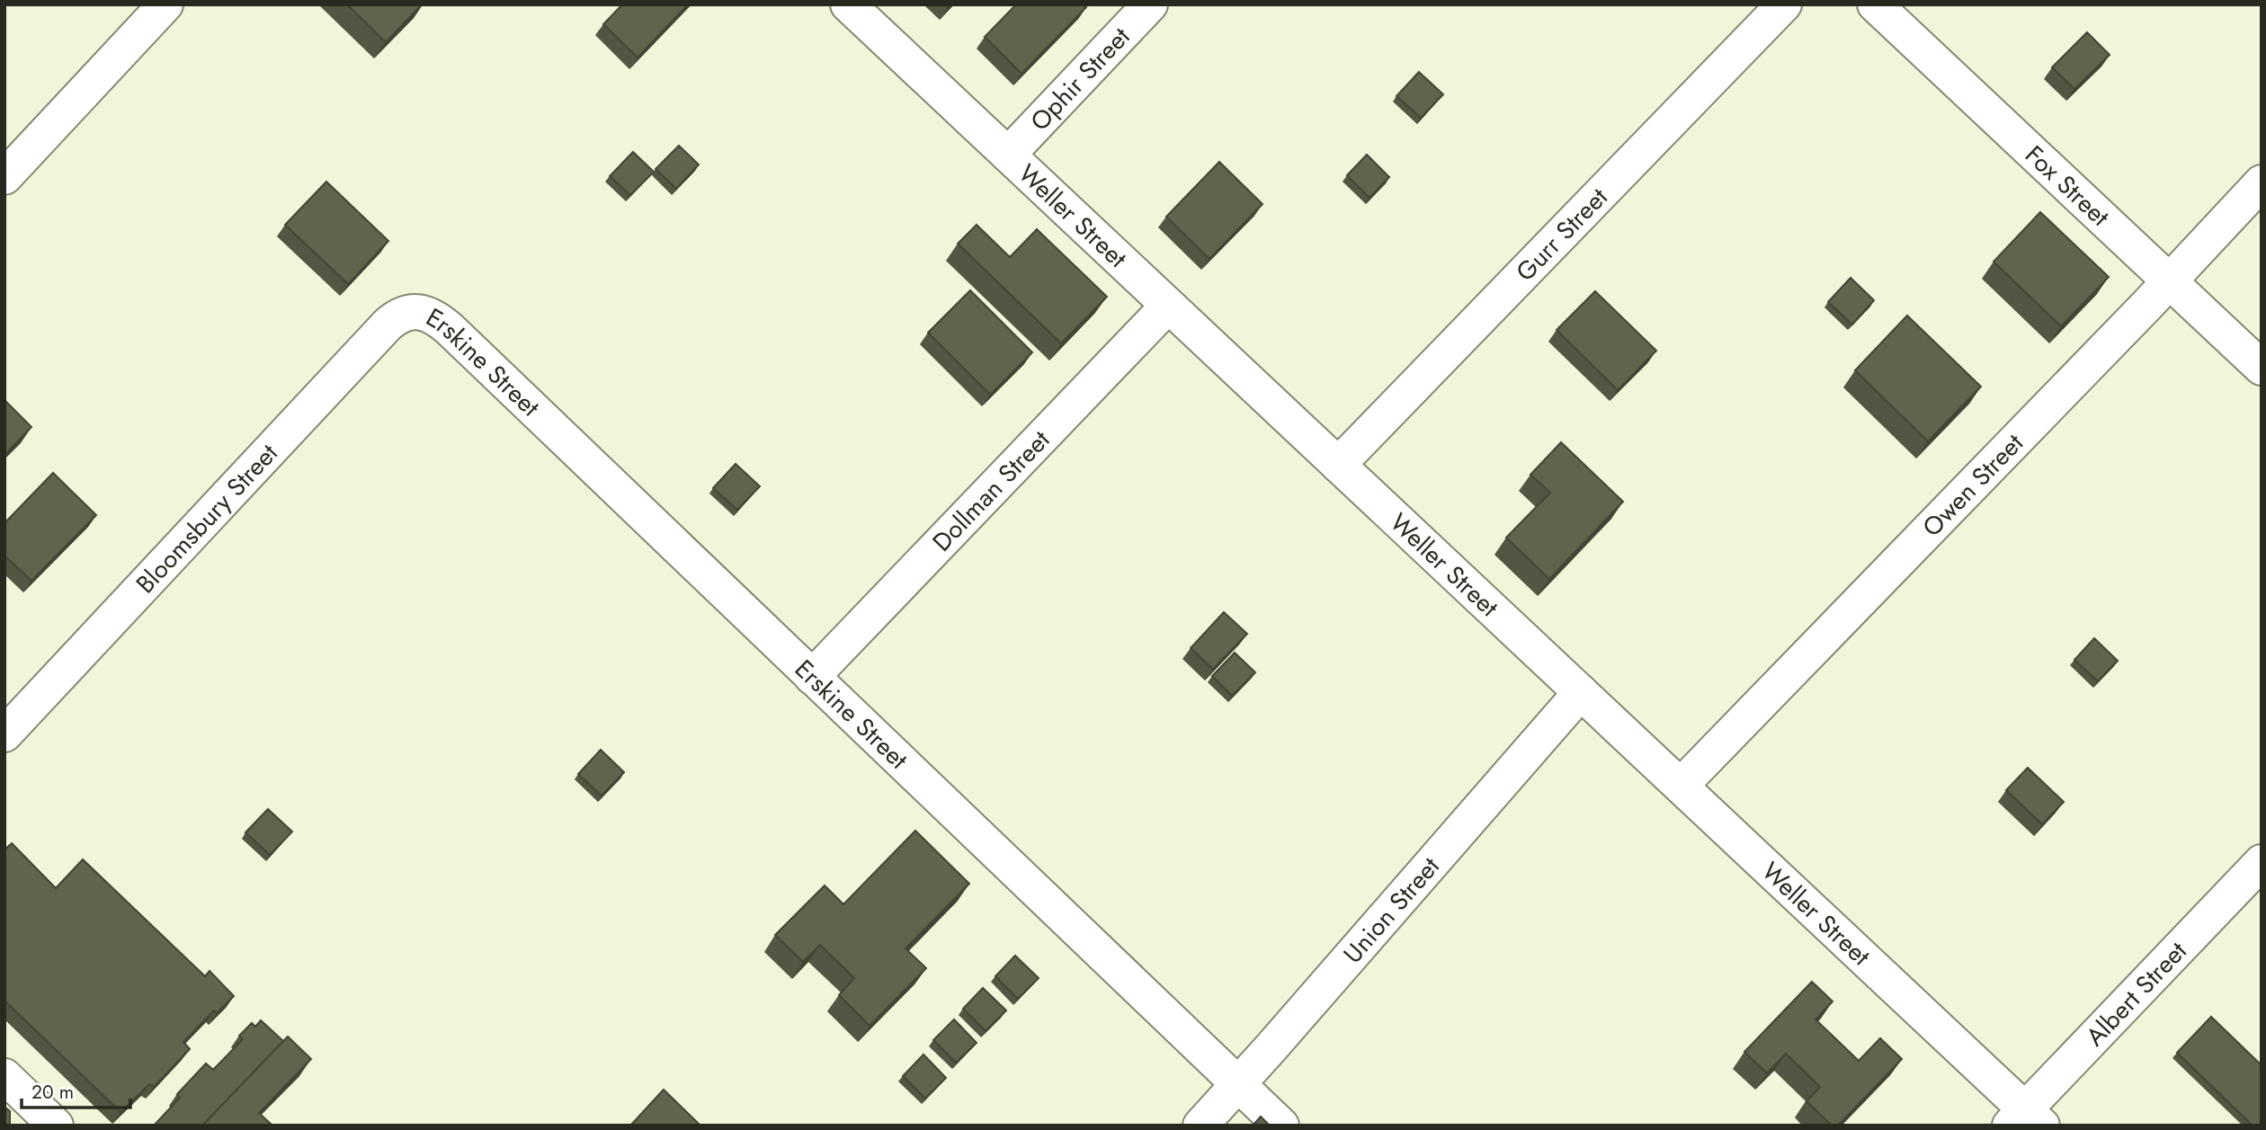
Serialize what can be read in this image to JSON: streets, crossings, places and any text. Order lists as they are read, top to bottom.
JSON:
{
  "streets": {
    "street": [
      "Ophir Street",
      "Fox Street",
      "Weller Street",
      "Gurr Street",
      "Erskine Street",
      "Owen Street",
      "Dollman Street",
      "Bloomsbury Street",
      "Union Street",
      "Albert Street"
    ]
  },
  "crossings": [
    ["Ophir Street", "Weller Street"],
    ["Fox Street", "Owen Street"],
    ["Weller Street", "Gurr Street"],
    ["Weller Street", "Owen Street"],
    ["Weller Street", "Dollman Street"],
    ["Weller Street", "Union Street"],
    ["Weller Street", "Albert Street"],
    ["Erskine Street", "Dollman Street"],
    ["Erskine Street", "Bloomsbury Street"],
    ["Erskine Street", "Union Street"]
  ],
  "scale_bar": "20 m"
}
